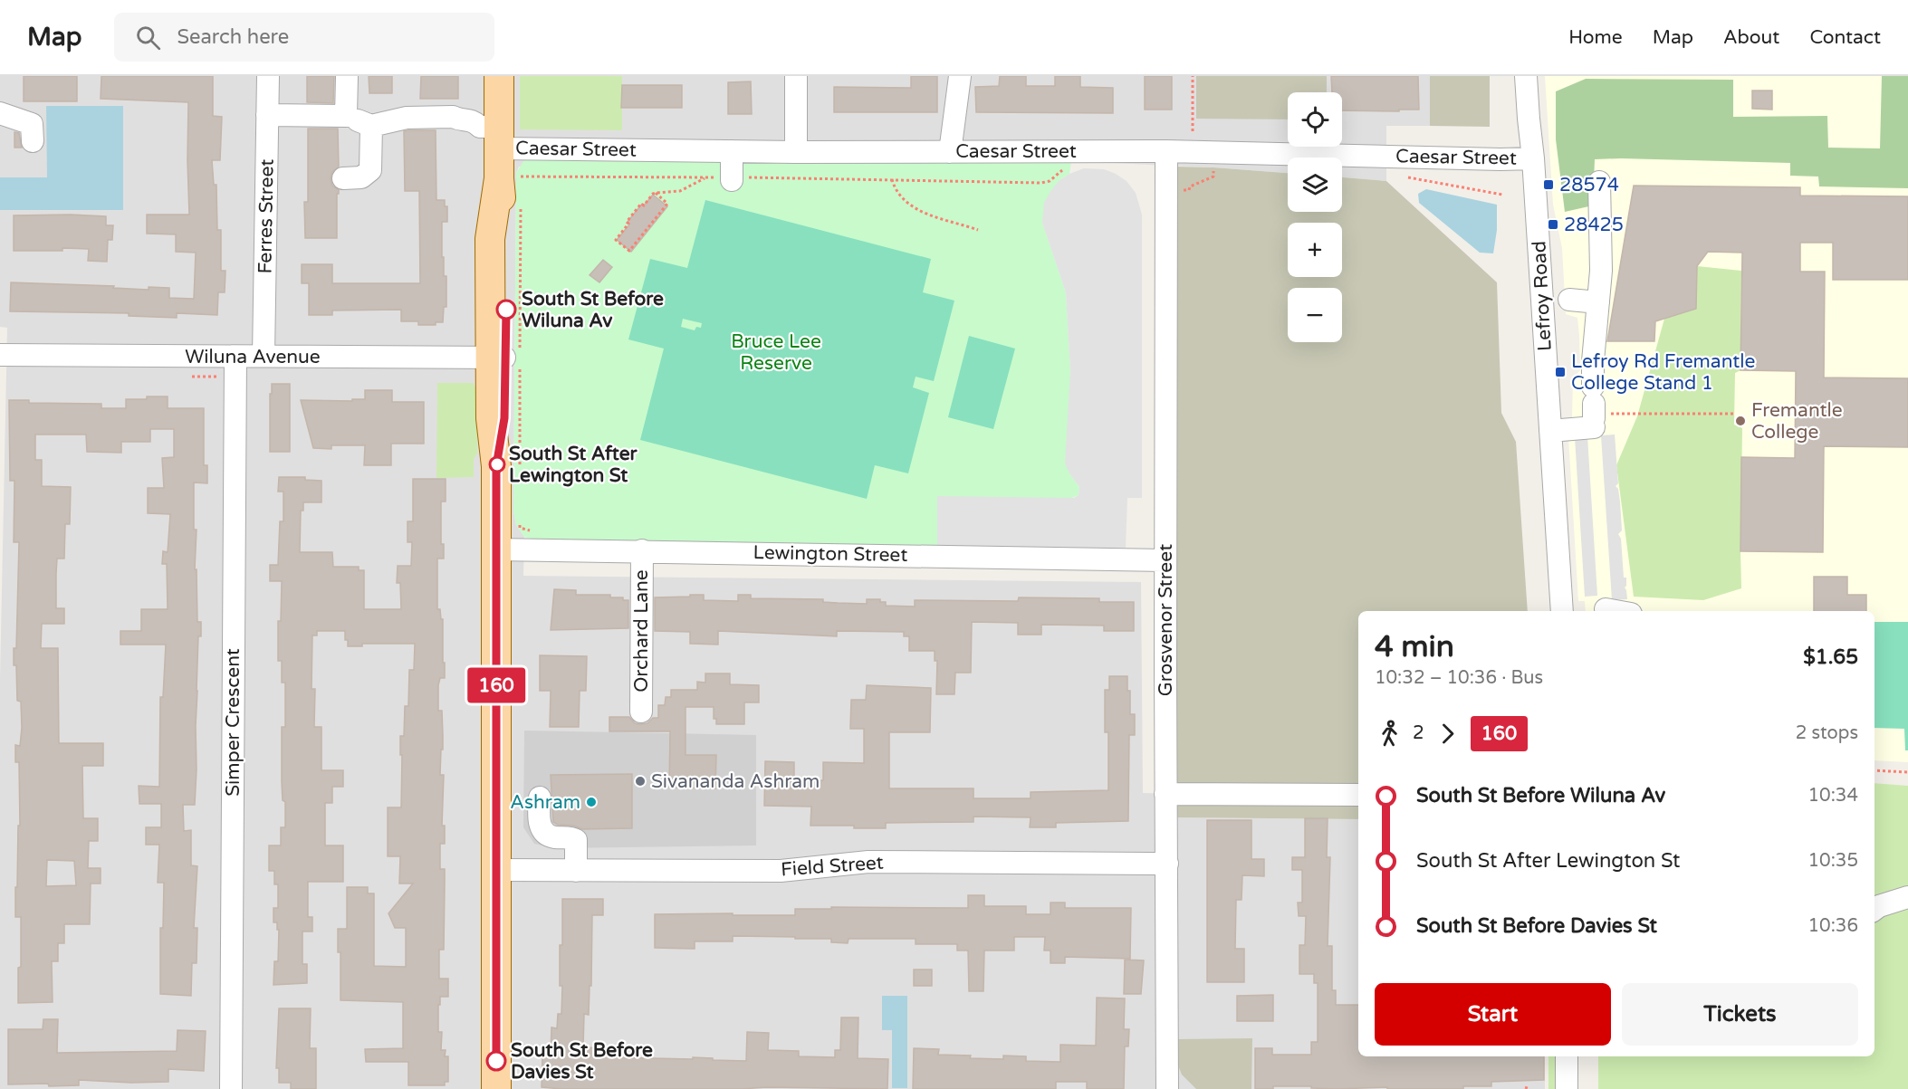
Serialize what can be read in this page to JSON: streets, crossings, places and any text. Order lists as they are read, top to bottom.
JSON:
{
  "streets": {
    "street": [
      "Caesar Street",
      "Ferres Street",
      "Lefroy Road",
      "Wiluna Avenue",
      "Lewington Street",
      "Grosvenor Street",
      "Orchard Lane",
      "Simper Crescent",
      "Field Street"
    ]
  },
  "crossings": [
    ["Caesar Street", "Lefroy Road"],
    ["Caesar Street", "Grosvenor Street"],
    ["Ferres Street", "Wiluna Avenue"],
    ["Wiluna Avenue", "Simper Crescent"],
    ["Lewington Street", "Grosvenor Street"],
    ["Lewington Street", "Orchard Lane"],
    ["Grosvenor Street", "Field Street"]
  ],
  "parks": ["Bruce Lee Reserve"],
  "places": {
    "transit": ["28574", "28425", "Lefroy Rd Fremantle College Stand 1"],
    "other": [
      "South St Before Wiluna Av",
      "Fremantle College",
      "South St After Lewington St",
      "Sivananda Ashram",
      "Ashram",
      "South St Before Davies St"
    ]
  },
  "lines": ["bus line 160"],
  "page": {
    "header": "Map",
    "search": "Search here",
    "nav": [
      "Home",
      "Map",
      "About",
      "Contact"
    ],
    "on_map": "160",
    "map_buttons": ["+", "−"],
    "heading": ["4 min", "10:32 – 10:36 · Bus", "$1.65"],
    "legs": ["2", "160", "2 stops"],
    "list": [
      {
        "name": "South St Before Wiluna Av",
        "value": "10:34"
      },
      {
        "name": "South St After Lewington St",
        "value": "10:35"
      },
      {
        "name": "South St Before Davies St",
        "value": "10:36"
      }
    ],
    "buttons": ["Start", "Tickets"]
  }
}
